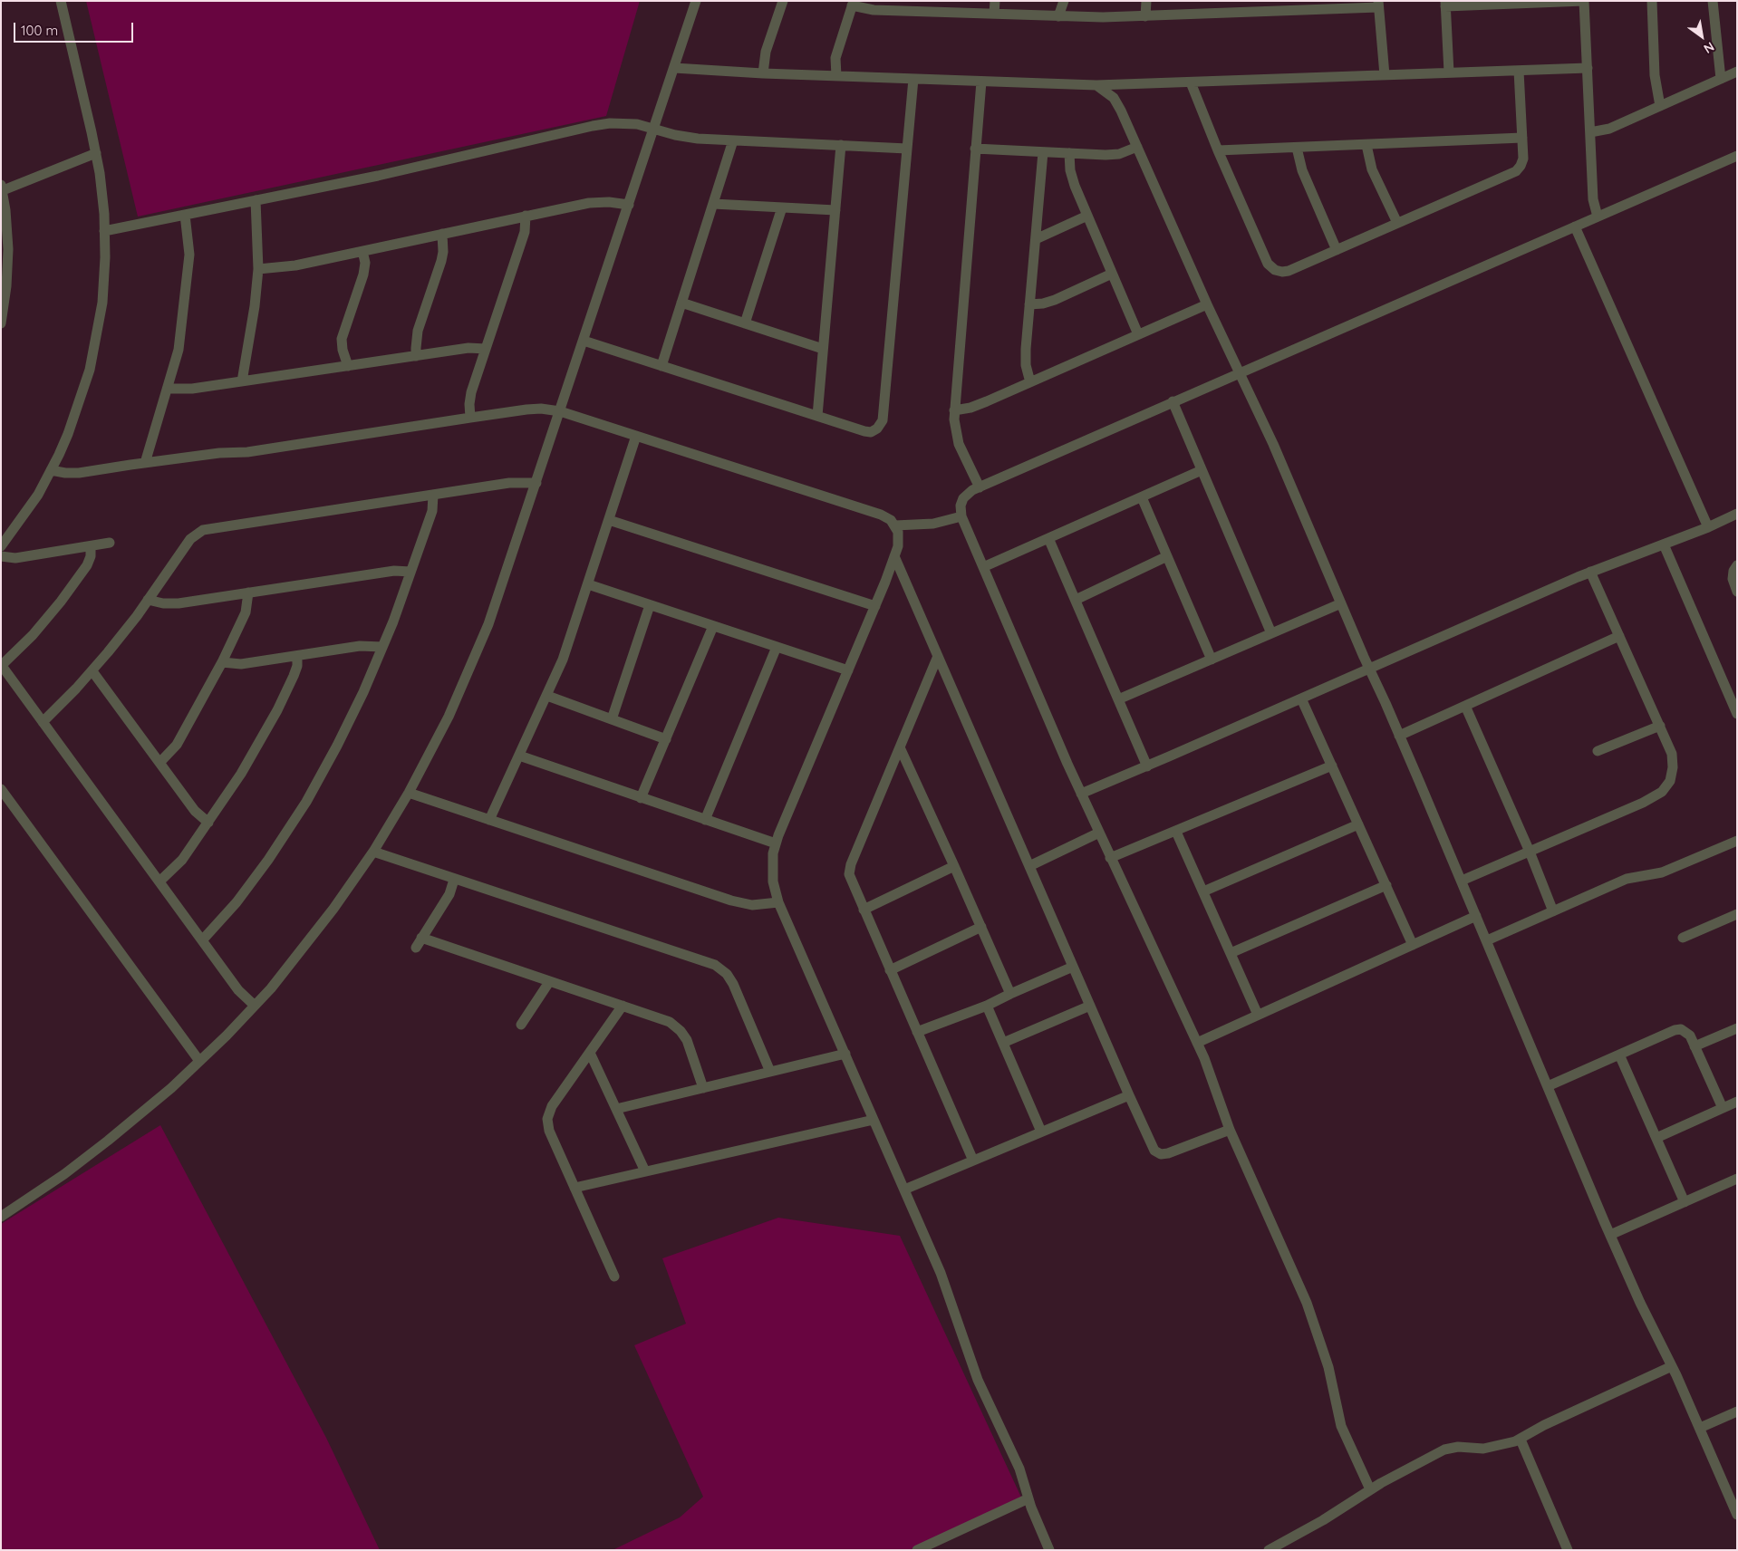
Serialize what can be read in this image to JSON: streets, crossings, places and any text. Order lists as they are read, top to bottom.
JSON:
{
  "scale_bar": "100 m",
  "north": "bottom right"
}
